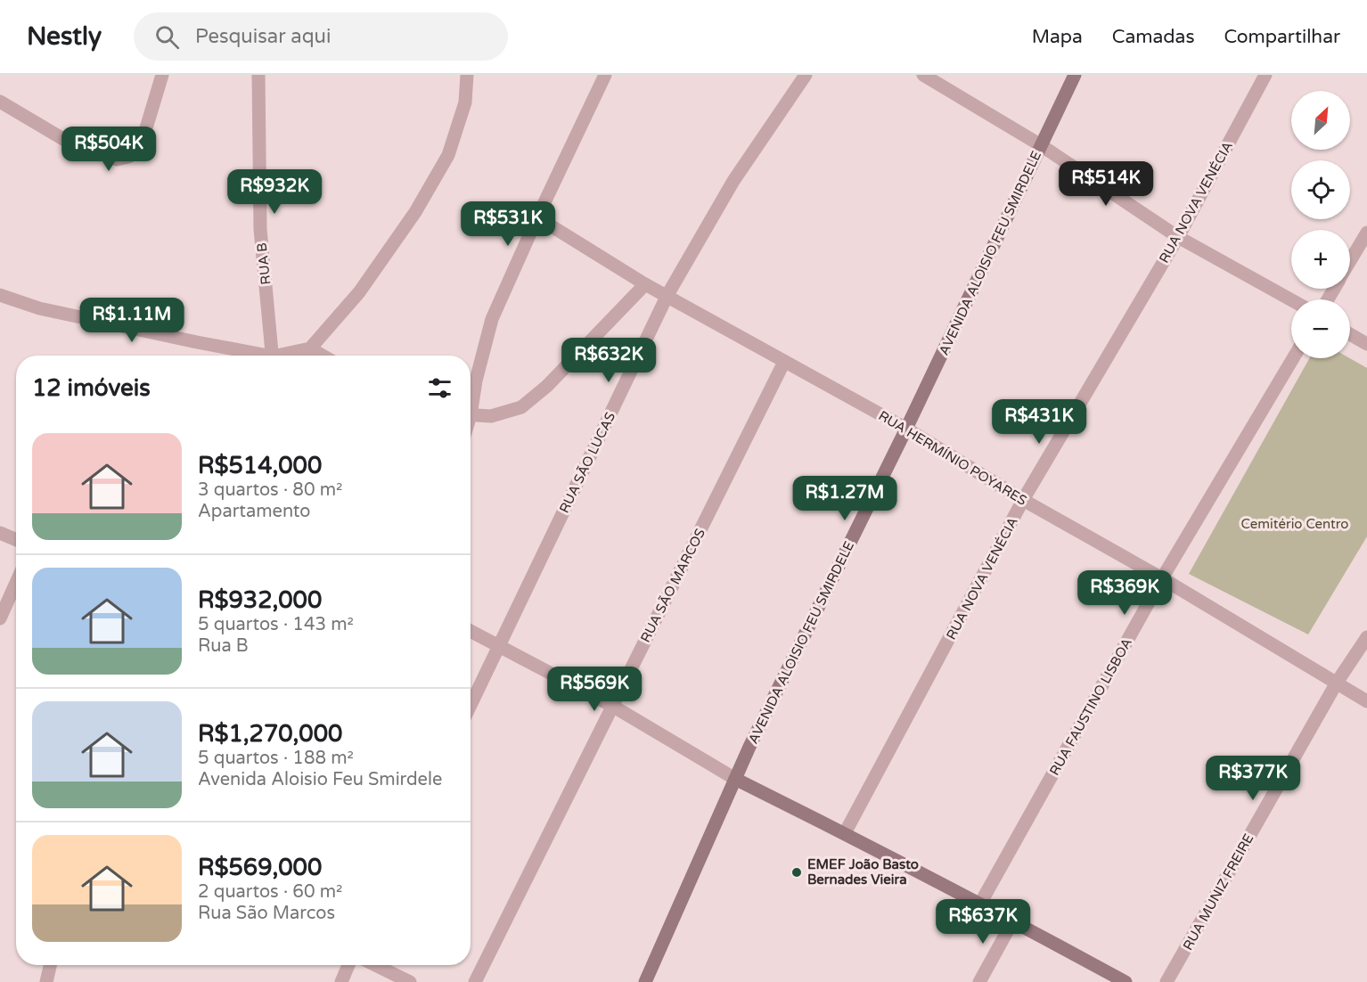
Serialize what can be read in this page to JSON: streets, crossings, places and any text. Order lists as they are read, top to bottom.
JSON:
{
  "streets": {
    "street": [
      "RUA NOVA VENÉCIA",
      "AVENIDA ALOISIO FEU SMIRDELE",
      "RUA B",
      "RUA HERMÍNIO POYARES",
      "RUA SÃO LUCAS",
      "RUA SÃO MARCOS",
      "RUA FAUSTINO LISBOA",
      "RUA MUNIZ FREIRE"
    ]
  },
  "crossings": [
    ["RUA NOVA VENÉCIA", "RUA HERMÍNIO POYARES"],
    ["AVENIDA ALOISIO FEU SMIRDELE", "RUA HERMÍNIO POYARES"],
    ["RUA HERMÍNIO POYARES", "RUA SÃO LUCAS"],
    ["RUA HERMÍNIO POYARES", "RUA SÃO MARCOS"],
    ["RUA HERMÍNIO POYARES", "RUA FAUSTINO LISBOA"],
    ["RUA HERMÍNIO POYARES", "RUA MUNIZ FREIRE"]
  ],
  "parks": ["Cemitério Centro"],
  "places": ["EMEF João Basto Bernades Vieira"],
  "north": "top right",
  "page": {
    "header": "Nestly",
    "search": "Pesquisar aqui",
    "nav": ["Mapa", "Camadas", "Compartilhar"],
    "map_buttons": ["+", "−"],
    "price": [
      "R$504K",
      "R$514K",
      "R$932K",
      "R$531K",
      "R$1.11M",
      "R$632K",
      "R$431K",
      "R$1.27M",
      "R$369K",
      "R$569K",
      "R$377K",
      "R$637K"
    ],
    "heading": "12 imóveis",
    "list": [
      {
        "name": "R$514,000",
        "note": "3 quartos · 80 m² · Apartamento"
      },
      {
        "name": "R$932,000",
        "note": "5 quartos · 143 m² · Rua B"
      },
      {
        "name": "R$1,270,000",
        "note": "5 quartos · 188 m² · Avenida Aloisio Feu Smirdele"
      },
      {
        "name": "R$569,000",
        "note": "2 quartos · 60 m² · Rua São Marcos"
      }
    ]
  }
}
